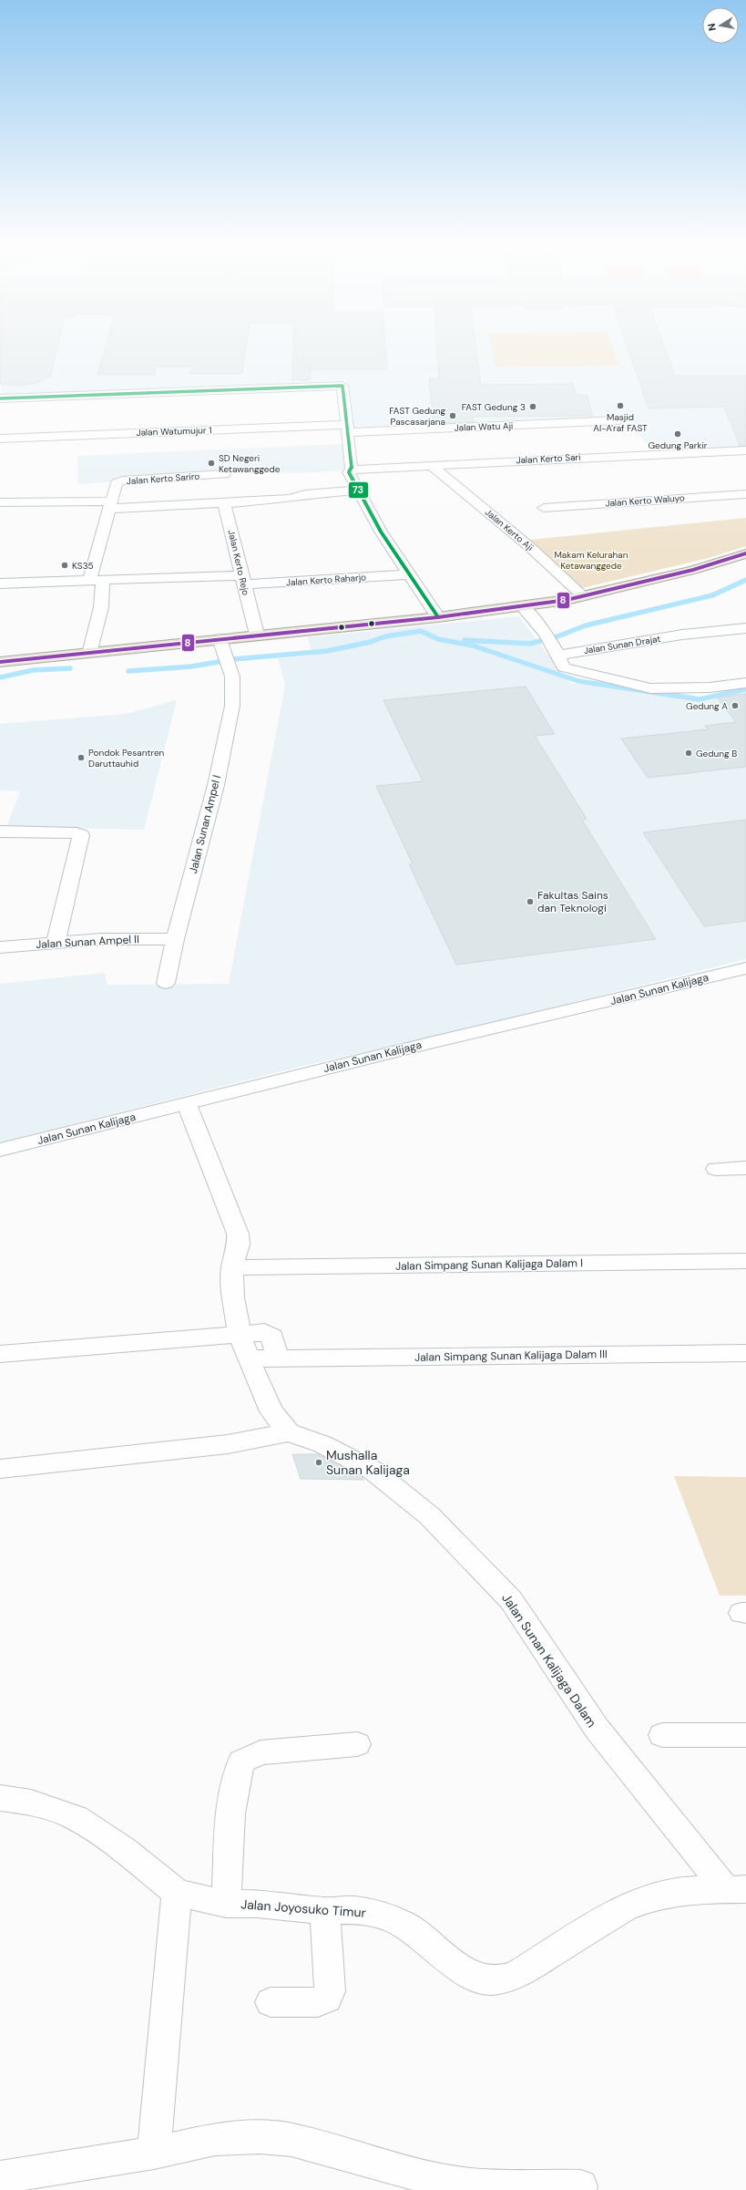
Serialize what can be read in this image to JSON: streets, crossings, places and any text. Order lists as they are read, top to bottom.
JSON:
{
  "streets": {
    "street": [
      "Jalan Watu Aji",
      "Jalan Watumujur 1",
      "Jalan Kerto Sari",
      "Jalan Kerto Sariro",
      "Jalan Kerto Waluyo",
      "Jalan Kerto Aji",
      "Jalan Kerto Rejo",
      "Jalan Kerto Raharjo",
      "Jalan Sunan Drajat",
      "Jalan Sunan Ampel I",
      "Jalan Sunan Ampel II",
      "Jalan Sunan Kalijaga",
      "Jalan Simpang Sunan Kalijaga Dalam I",
      "Jalan Simpang Sunan Kalijaga Dalam III",
      "Jalan Sunan Kalijaga Dalam",
      "Jalan Joyosuko Timur"
    ]
  },
  "crossings": [
    ["Jalan Watu Aji", "Jalan Watumujur 1"],
    ["Jalan Kerto Sari", "Jalan Kerto Aji"],
    ["Jalan Kerto Sariro", "Jalan Kerto Raharjo"],
    ["Jalan Kerto Rejo", "Jalan Kerto Raharjo"],
    ["Jalan Sunan Ampel I", "Jalan Sunan Ampel II"],
    ["Jalan Sunan Kalijaga Dalam", "Jalan Joyosuko Timur"]
  ],
  "parks": ["Makam Kelurahan Ketawanggede"],
  "places": [
    "Masjid Al-A'raf FAST",
    "FAST Gedung 3",
    "FAST Gedung Pascasarjana",
    "Gedung Parkir",
    "SD Negeri Ketawanggede",
    "KS35",
    "Gedung A",
    "Gedung B",
    "Pondok Pesantren Daruttauhid",
    "Fakultas Sains dan Teknologi",
    "Mushalla Sunan Kalijaga"
  ],
  "lines": ["transit line 73", "transit line 8"],
  "north": "left"
}
